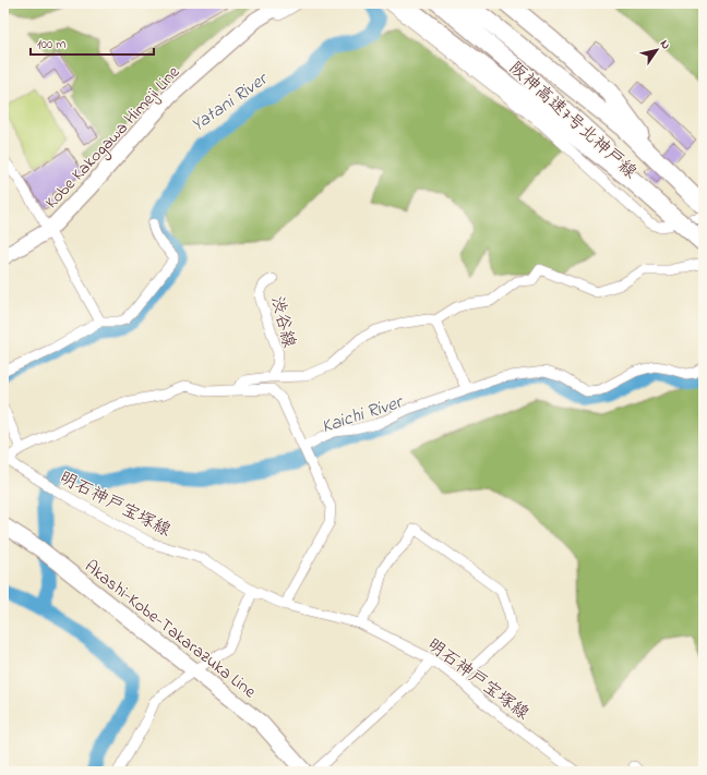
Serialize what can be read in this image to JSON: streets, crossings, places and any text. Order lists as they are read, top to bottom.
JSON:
{
  "streets": {
    "highway": ["阪神高速7号北神戸線"],
    "main road": ["Kobe Kakogawa Himeji Line", "Akashi-Kobe-Takarazuka Line"],
    "street": ["渋谷線", "明石神戸宝塚線"]
  },
  "water": ["Yatani River", "Kaichi River"],
  "scale_bar": "100 m",
  "north": "top right"
}
